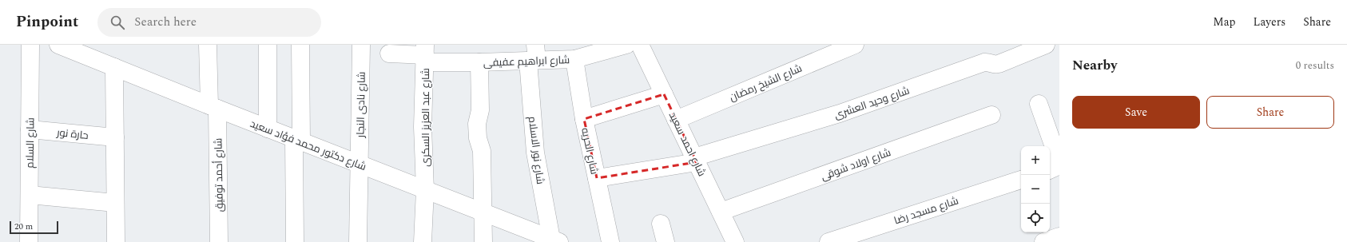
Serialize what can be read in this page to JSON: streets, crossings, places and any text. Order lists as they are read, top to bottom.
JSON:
{
  "streets": {
    "street": [
      "شارع ابراهيم عفيفى",
      "شارع الشيخ رمضان",
      "شارع وحيد العشرى",
      "شارع نادى النجار",
      "شارع عبد العزيز السكرى",
      "حارة نور",
      "شارع السلام",
      "شارع احمد سعيد",
      "شارع دكتور محمد فؤاد سعيد",
      "شارع نور الاسلام",
      "شارع الحريه",
      "شارع اولاد شوقى",
      "شارع أحمد توفيق",
      "شارع مسجد رضا"
    ]
  },
  "crossings": [
    ["شارع ابراهيم عفيفى", "شارع عبد العزيز السكرى"],
    ["شارع ابراهيم عفيفى", "شارع احمد سعيد"],
    ["شارع ابراهيم عفيفى", "شارع نور الاسلام"],
    ["شارع ابراهيم عفيفى", "شارع الحريه"],
    ["شارع الشيخ رمضان", "شارع احمد سعيد"],
    ["شارع وحيد العشرى", "شارع احمد سعيد"],
    ["شارع وحيد العشرى", "شارع الحريه"],
    ["شارع نادى النجار", "شارع دكتور محمد فؤاد سعيد"],
    ["شارع عبد العزيز السكرى", "شارع دكتور محمد فؤاد سعيد"],
    ["حارة نور", "شارع السلام"],
    ["شارع احمد سعيد", "شارع اولاد شوقى"],
    ["شارع دكتور محمد فؤاد سعيد", "شارع نور الاسلام"],
    ["شارع دكتور محمد فؤاد سعيد", "شارع أحمد توفيق"]
  ],
  "scale_bar": "20 m",
  "page": {
    "header": "Pinpoint",
    "search": "Search here",
    "nav": ["Map", "Layers", "Share"],
    "heading": ["Nearby", "0 results"],
    "buttons": ["Save", "Share"],
    "map_buttons": ["+", "−"],
    "scale": "20 m"
  }
}
